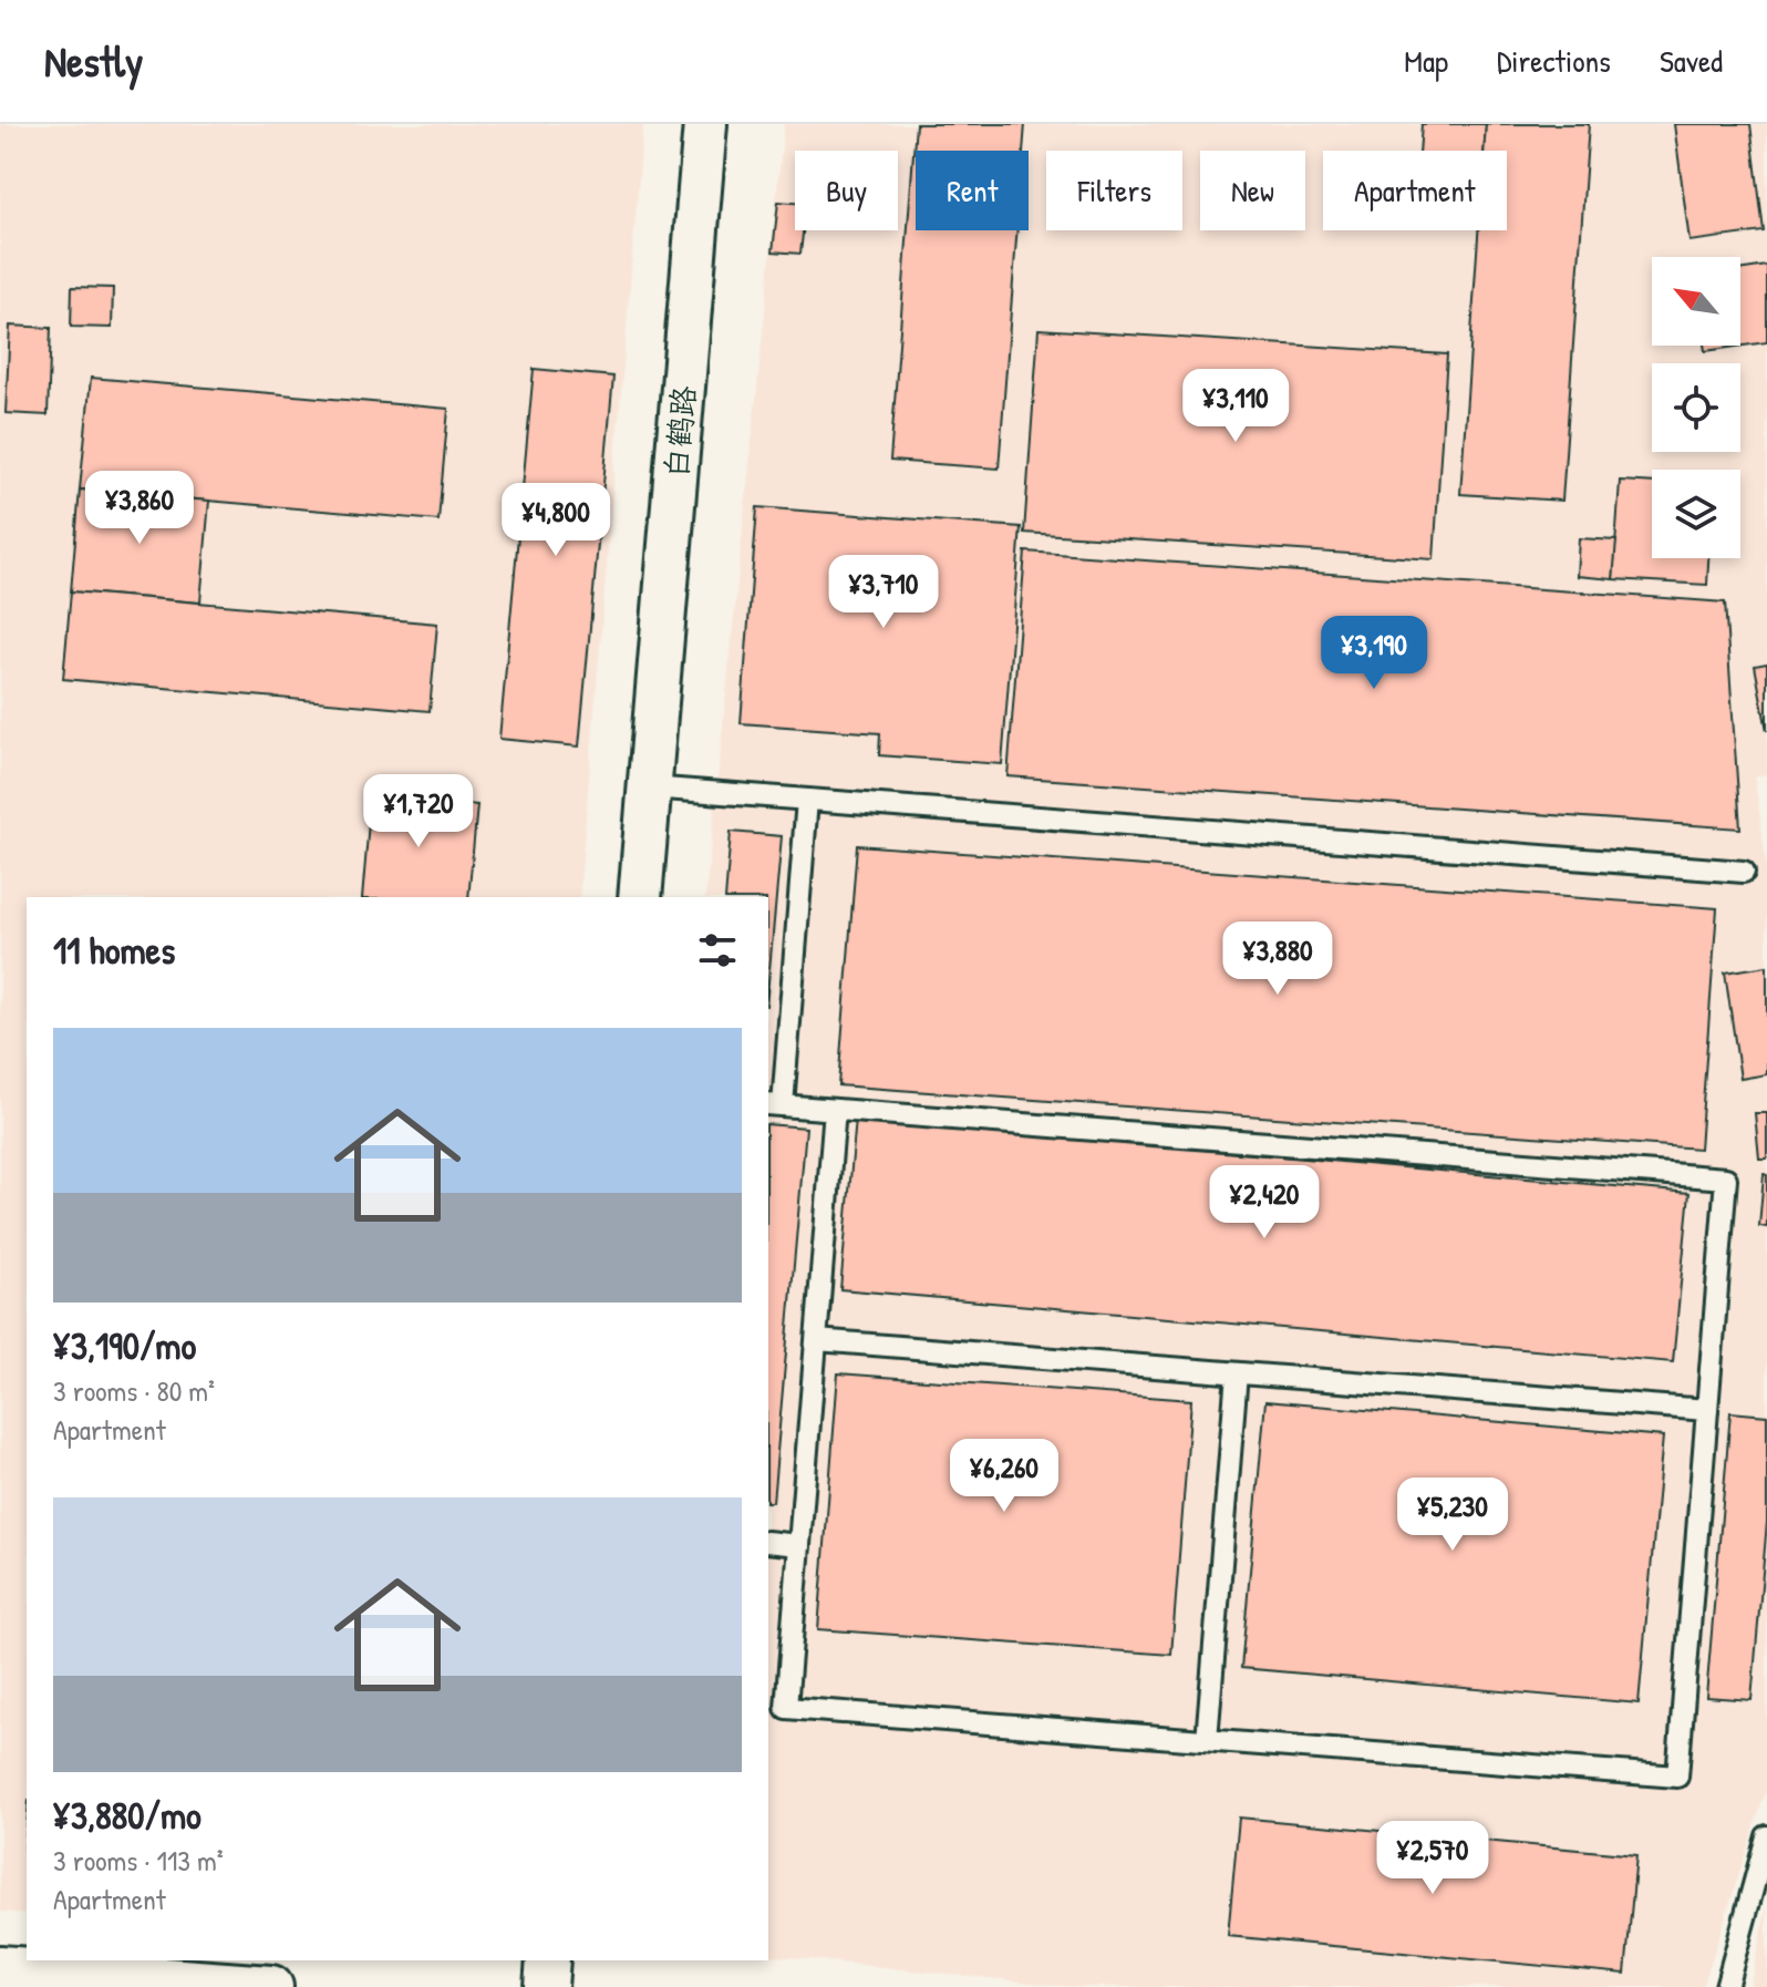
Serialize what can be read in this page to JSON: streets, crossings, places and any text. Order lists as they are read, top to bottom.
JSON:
{
  "streets": {
    "street": ["白鹤路"]
  },
  "north": "top left",
  "page": {
    "header": "Nestly",
    "nav": ["Map", "Directions", "Saved"],
    "chip": [
      "Buy",
      "Rent",
      "Filters",
      "New",
      "Apartment"
    ],
    "price": [
      "¥3,110",
      "¥3,860",
      "¥4,800",
      "¥3,710",
      "¥3,190",
      "¥1,720",
      "¥3,880",
      "¥2,420",
      "¥6,260",
      "¥5,230",
      "¥2,570"
    ],
    "heading": "11 homes",
    "list": [
      {
        "name": "¥3,190/mo",
        "note": "3 rooms · 80 m² · Apartment"
      },
      {
        "name": "¥3,880/mo",
        "note": "3 rooms · 113 m² · Apartment"
      }
    ]
  }
}
